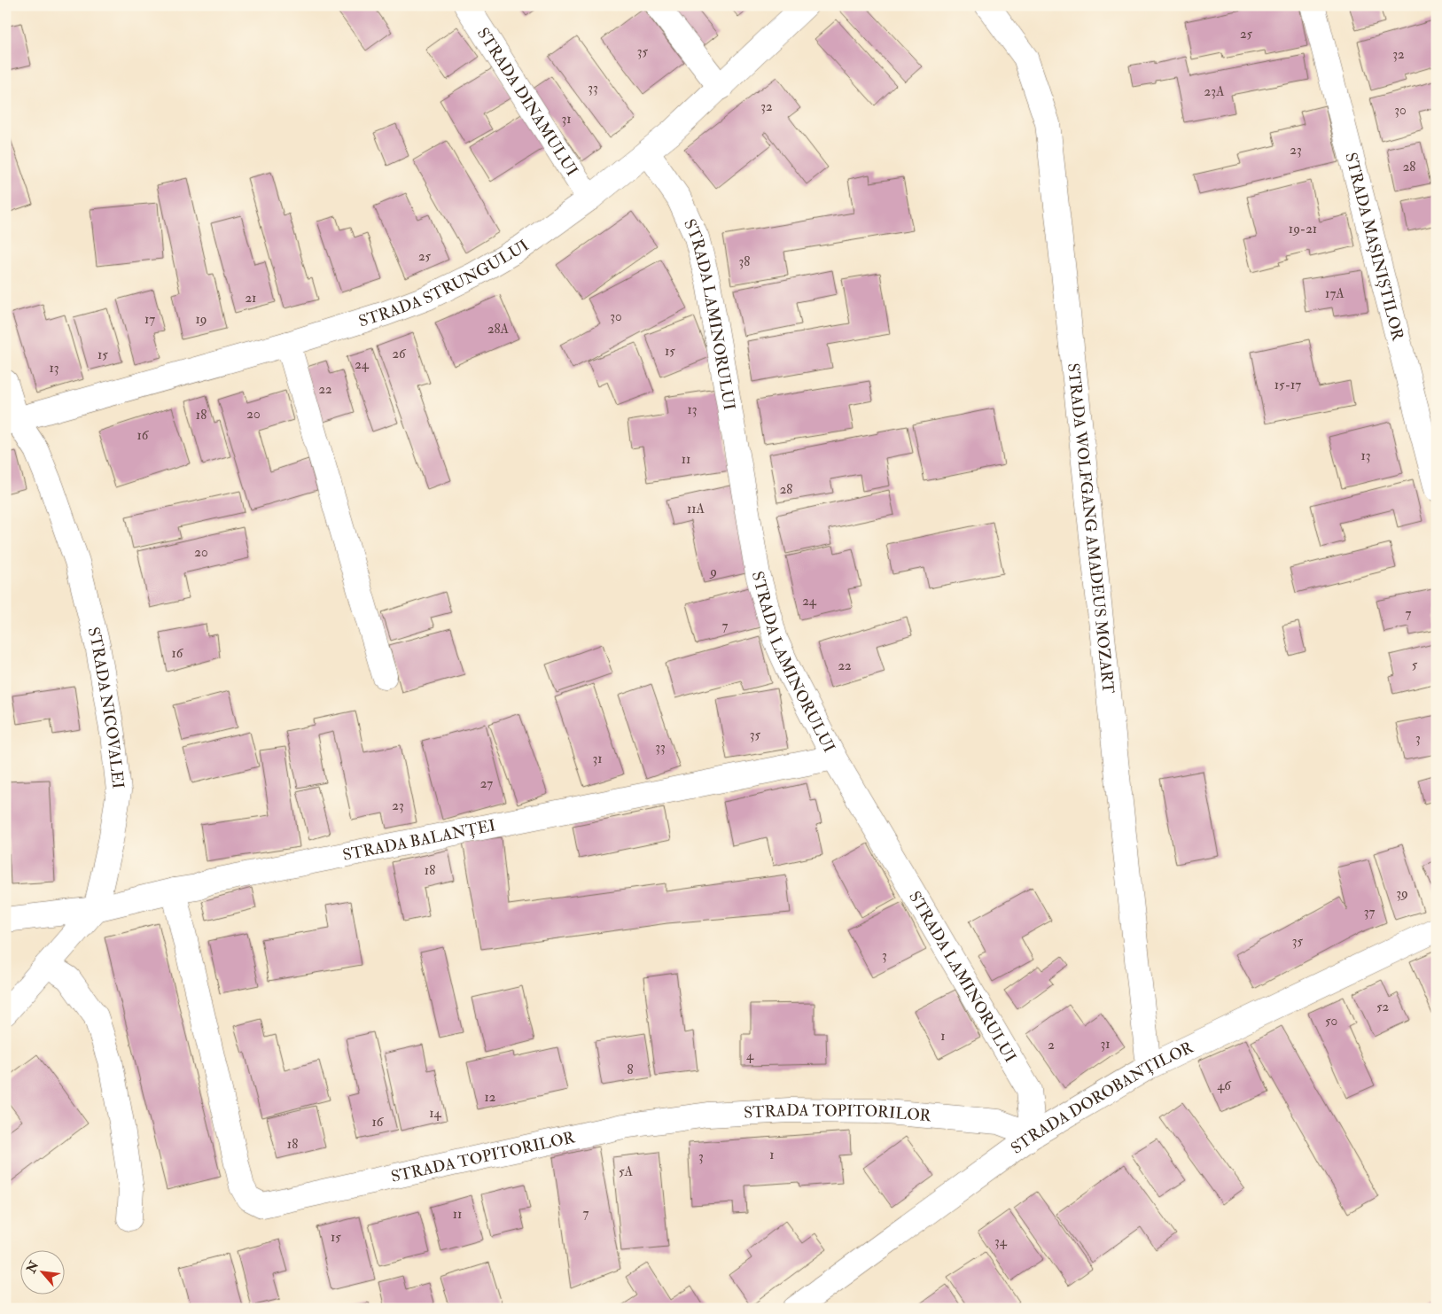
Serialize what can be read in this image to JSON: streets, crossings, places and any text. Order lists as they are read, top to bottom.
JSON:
{
  "streets": {
    "street": [
      "STRADA DINAMULUI",
      "STRADA MAȘINIȘTILOR",
      "STRADA STRUNGULUI",
      "STRADA LAMINORULUI",
      "STRADA WOLFGANG AMADEUS MOZART",
      "STRADA NICOVALEI",
      "STRADA BALANȚEI",
      "STRADA DOROBANȚILOR",
      "STRADA TOPITORILOR"
    ]
  },
  "crossings": [
    ["STRADA DINAMULUI", "STRADA STRUNGULUI"],
    ["STRADA STRUNGULUI", "STRADA LAMINORULUI"],
    ["STRADA STRUNGULUI", "STRADA NICOVALEI"],
    ["STRADA LAMINORULUI", "STRADA BALANȚEI"],
    ["STRADA LAMINORULUI", "STRADA DOROBANȚILOR"],
    ["STRADA LAMINORULUI", "STRADA TOPITORILOR"],
    ["STRADA WOLFGANG AMADEUS MOZART", "STRADA DOROBANȚILOR"],
    ["STRADA NICOVALEI", "STRADA BALANȚEI"],
    ["STRADA BALANȚEI", "STRADA TOPITORILOR"],
    ["STRADA DOROBANȚILOR", "STRADA TOPITORILOR"]
  ],
  "house_numbers": [
    "25",
    "35",
    "32",
    "33",
    "23A",
    "32",
    "30",
    "31",
    "23",
    "28",
    "19-21",
    "25",
    "38",
    "17A",
    "21",
    "30",
    "17",
    "19",
    "28A",
    "15",
    "26",
    "15",
    "24",
    "13",
    "15-17",
    "22",
    "13",
    "20",
    "18",
    "16",
    "13",
    "11",
    "28",
    "11A",
    "20",
    "9",
    "24",
    "7",
    "7",
    "16",
    "5",
    "22",
    "35",
    "3",
    "33",
    "31",
    "27",
    "23",
    "18",
    "39",
    "37",
    "35",
    "3",
    "52",
    "50",
    "1",
    "31",
    "2",
    "4",
    "8",
    "46",
    "12",
    "14",
    "16",
    "18",
    "1",
    "3",
    "5A",
    "7",
    "11",
    "15",
    "34"
  ],
  "north": "top left"
}
